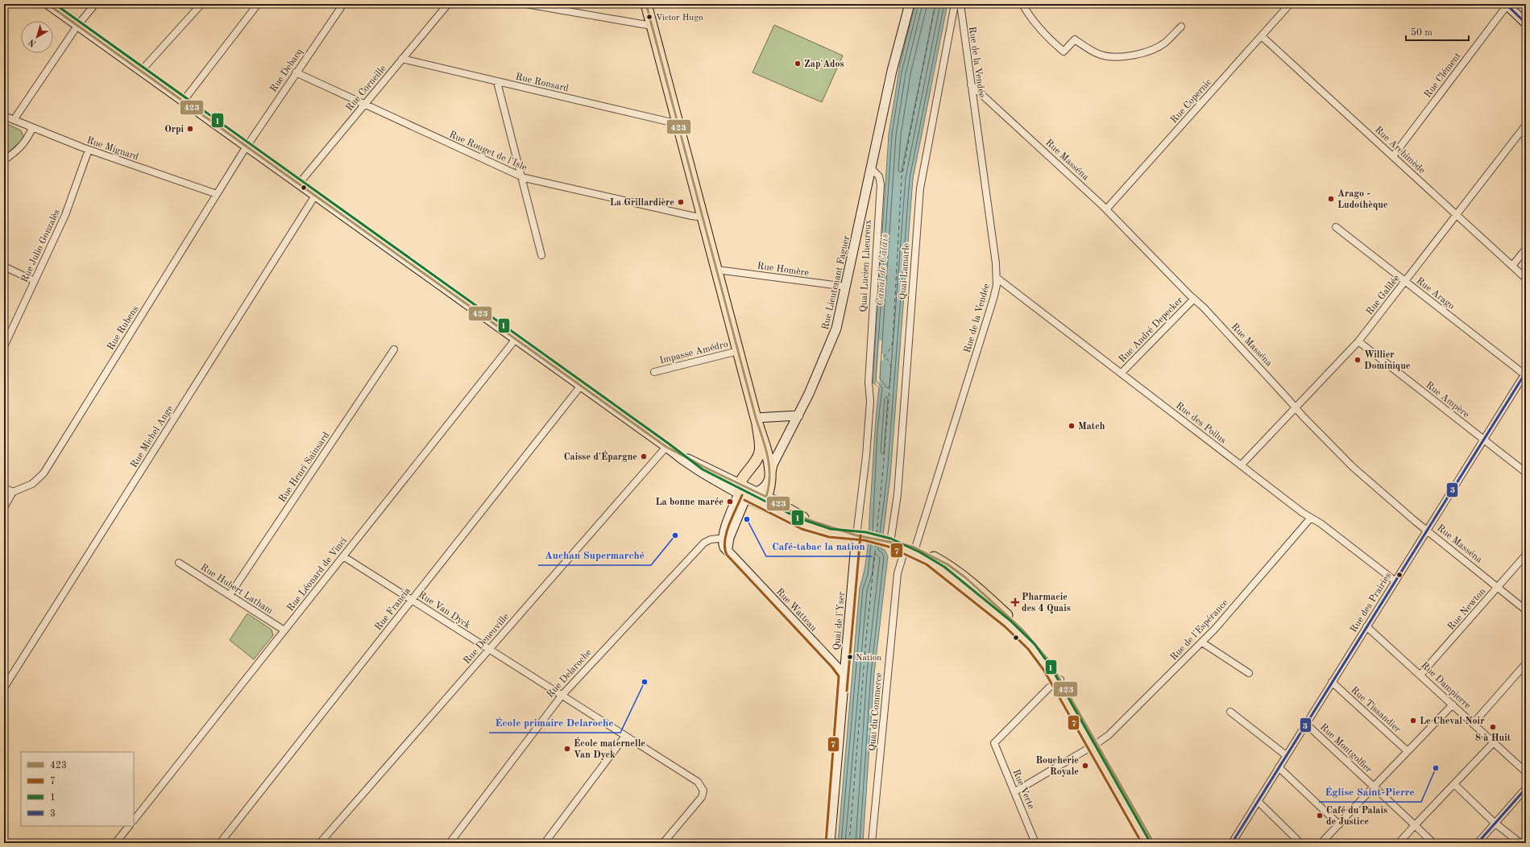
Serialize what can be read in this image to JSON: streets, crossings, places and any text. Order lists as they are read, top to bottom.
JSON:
{
  "streets": {
    "street": [
      "Rue de la Vendée",
      "Rue Debacq",
      "Rue Clément",
      "Rue Ronsard",
      "Rue Corneille",
      "Rue Copernic",
      "Rue Mignard",
      "Rue Archimède",
      "Rue Rouget de l'Isle",
      "Rue Masséna",
      "Rue Julio Gonzalès",
      "Quai Lucien Lheureux",
      "Rue Homère",
      "Quai Lamarle",
      "Rue Lieutenant Faguer",
      "Rue Arago",
      "Rue Galilée",
      "Rue Rubens",
      "Rue André Depecker",
      "Impasse Amédro",
      "Rue Ampère",
      "Rue des Poilus",
      "Rue Michel Ange",
      "Rue Henri Sainsard",
      "Rue Léonard de Vinci",
      "Rue Hubert Latham",
      "Rue des Prairies",
      "Rue Francia",
      "Rue Newton",
      "Rue Van Dyck",
      "Rue Watteau",
      "Quai de l'Yser",
      "Rue de l'Espérance",
      "Rue Deneuville",
      "Rue Delaroche",
      "Rue Dampierre",
      "Rue Tissandier",
      "Quai du Commerce",
      "Rue Montgolfier",
      "Rue Verte"
    ]
  },
  "crossings": [
    ["Rue de la Vendée", "Rue Masséna"],
    ["Rue de la Vendée", "Rue des Poilus"],
    ["Rue de la Vendée", "Quai du Commerce"],
    ["Rue Debacq", "Rue Rouget de l'Isle"],
    ["Rue Debacq", "Rue Rubens"],
    ["Rue Clément", "Rue Archimède"],
    ["Rue Ronsard", "Rue Corneille"],
    ["Rue Corneille", "Rue Rouget de l'Isle"],
    ["Rue Copernic", "Rue Archimède"],
    ["Rue Copernic", "Rue Masséna"],
    ["Rue Mignard", "Rue Julio Gonzalès"],
    ["Rue Mignard", "Rue Rubens"],
    ["Rue Archimède", "Rue Galilée"],
    ["Rue Masséna", "Rue Galilée"],
    ["Rue Masséna", "Rue André Depecker"],
    ["Rue Masséna", "Rue des Prairies"],
    ["Rue Masséna", "Rue Newton"],
    ["Quai Lucien Lheureux", "Rue Lieutenant Faguer"],
    ["Quai Lucien Lheureux", "Quai de l'Yser"],
    ["Rue Homère", "Rue Lieutenant Faguer"],
    ["Rue Arago", "Rue Galilée"],
    ["Rue Arago", "Rue des Prairies"],
    ["Rue Galilée", "Rue Ampère"],
    ["Rue Galilée", "Rue des Poilus"],
    ["Rue André Depecker", "Rue des Poilus"],
    ["Rue Ampère", "Rue des Prairies"],
    ["Rue des Poilus", "Rue des Prairies"],
    ["Rue des Poilus", "Rue de l'Espérance"],
    ["Rue Henri Sainsard", "Rue Hubert Latham"],
    ["Rue Léonard de Vinci", "Rue Hubert Latham"],
    ["Rue Léonard de Vinci", "Rue Van Dyck"],
    ["Rue des Prairies", "Rue Dampierre"],
    ["Rue des Prairies", "Rue Tissandier"],
    ["Rue des Prairies", "Rue Montgolfier"],
    ["Rue Francia", "Rue Van Dyck"],
    ["Rue Newton", "Rue Dampierre"],
    ["Rue Van Dyck", "Rue Deneuville"],
    ["Rue Van Dyck", "Rue Delaroche"],
    ["Rue Watteau", "Quai de l'Yser"],
    ["Rue Watteau", "Rue Delaroche"],
    ["Rue de l'Espérance", "Rue Verte"]
  ],
  "water": ["Canal de Calais"],
  "places": {
    "other": [
      "Victor Hugo",
      "Zap'Ados",
      "Orpi",
      "Arago - Ludothèque",
      "La Grillardière",
      "Willier Dominique",
      "Match",
      "Caisse d'Épargne",
      "La bonne marée",
      "Café-tabac la nation",
      "Auchan Supermarché",
      "Nation",
      "École primaire Delaroche",
      "Le Cheval Noir",
      "8 à Huit",
      "École maternelle Van Dyck",
      "Boucherie Royale",
      "Église Saint-Pierre",
      "Café du Palais de Justice"
    ],
    "health": ["Pharmacie des 4 Quais"]
  },
  "lines": [
    "transit line 423",
    "transit line 1",
    "transit line 3",
    "transit line 7"
  ],
  "legend": [
    "423",
    "7",
    "1",
    "3"
  ],
  "scale_bar": "50 m",
  "north": "bottom left"
}
